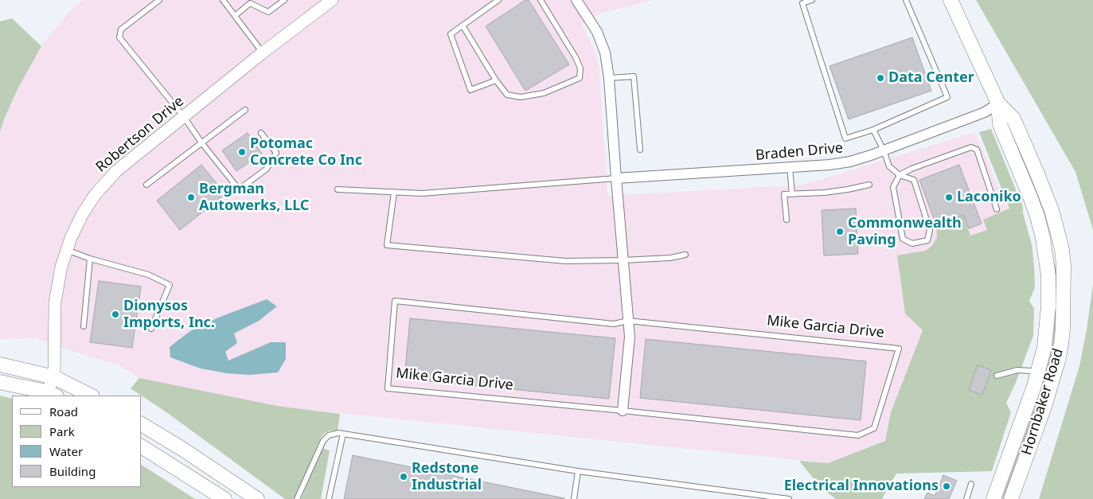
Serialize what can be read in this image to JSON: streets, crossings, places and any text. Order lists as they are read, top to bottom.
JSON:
{
  "streets": {
    "main road": ["Hornbaker Road"],
    "street": ["Robertson Drive", "Braden Drive"],
    "lane": ["Mike Garcia Drive"]
  },
  "crossings": [
    ["Braden Drive", "Hornbaker Road"]
  ],
  "places": [
    "Data Center",
    "Potomac Concrete Co Inc",
    "Bergman Autowerks, LLC",
    "Laconiko",
    "Commonwealth Paving",
    "Dionysos Imports, Inc.",
    "Redstone Industrial",
    "Electrical Innovations"
  ],
  "legend": [
    "Road",
    "Park",
    "Water",
    "Building"
  ]
}
